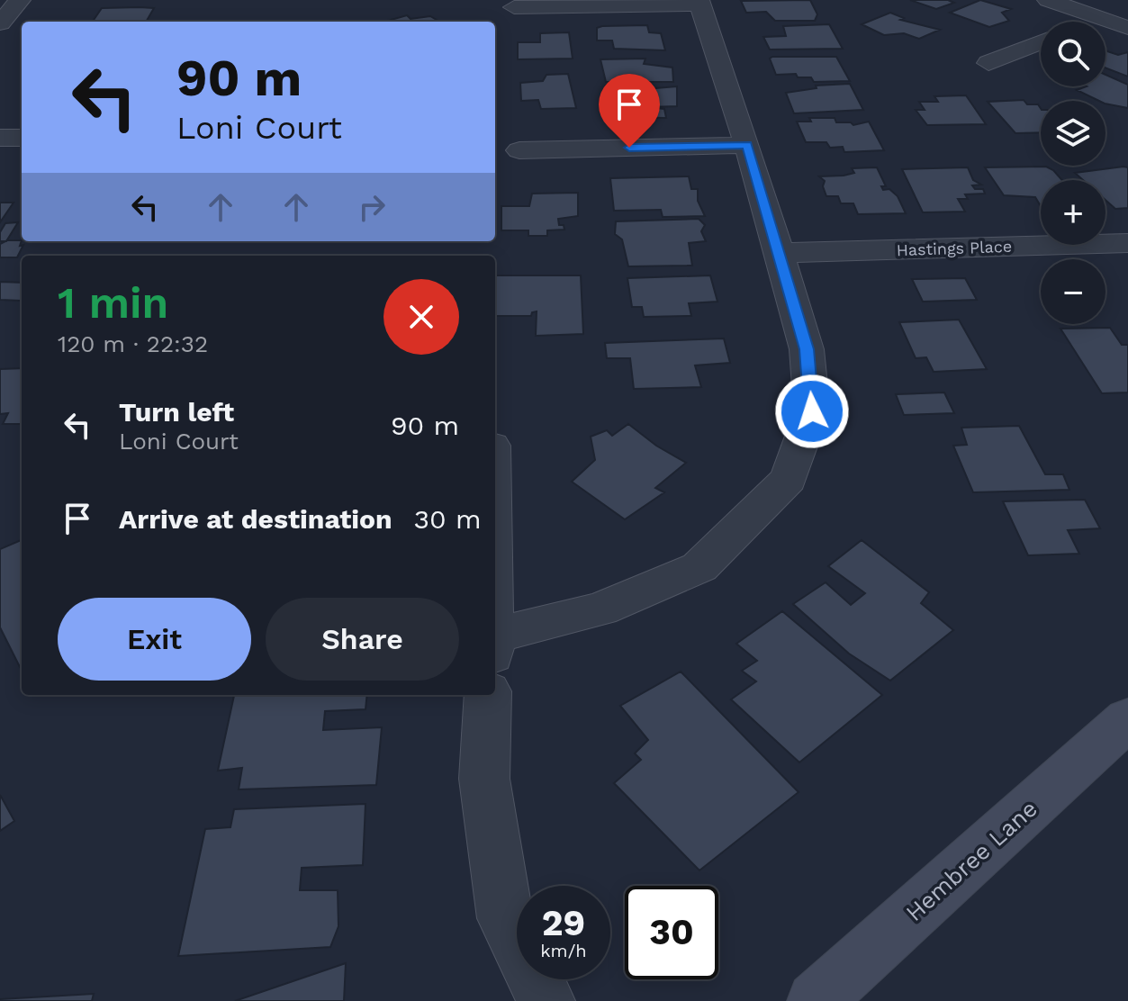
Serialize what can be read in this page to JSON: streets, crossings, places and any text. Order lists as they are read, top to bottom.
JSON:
{
  "streets": {
    "street": ["Hastings Place", "Hembree Lane"]
  },
  "page": {
    "map_buttons": ["+", "−"],
    "turn": ["90 m", "Loni Court"],
    "heading": ["1 min", "120 m · 22:32"],
    "list": [
      {
        "name": "Turn left",
        "note": "Loni Court",
        "value": "90 m"
      },
      {
        "name": "Arrive at destination",
        "value": "30 m"
      }
    ],
    "buttons": ["Exit", "Share"],
    "speed": "29 km/h",
    "limit": "30"
  }
}
